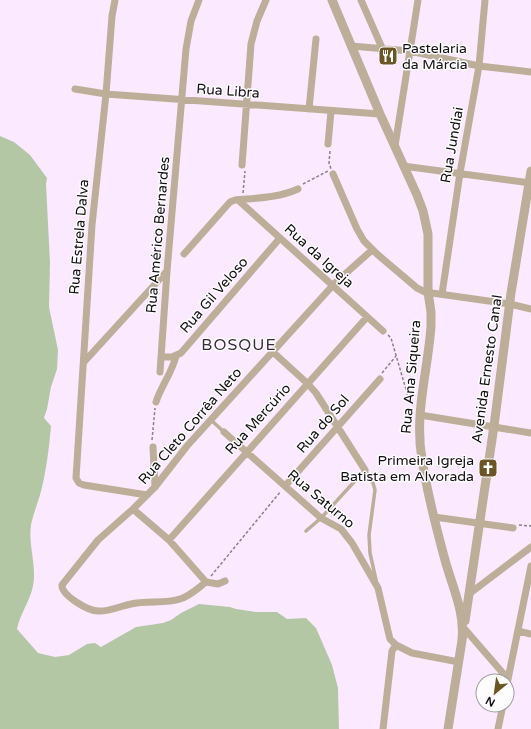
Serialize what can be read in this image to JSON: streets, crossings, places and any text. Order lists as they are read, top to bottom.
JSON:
{
  "streets": {
    "street": [
      "Rua Libra",
      "Rua Jundiai",
      "Rua Américo Bernardes",
      "Rua Estrela Dalva",
      "Rua da Igreja",
      "Rua Gil Veloso",
      "Avenida Ernesto Canal",
      "Rua Ana Siqueira",
      "Rua Mercúrio",
      "Rua do Sol",
      "Rua Cleto Corrêa Neto",
      "Rua Saturno"
    ]
  },
  "crossings": [
    ["Rua Libra", "Rua Américo Bernardes"],
    ["Rua Libra", "Rua Estrela Dalva"],
    ["Rua Libra", "Rua Ana Siqueira"],
    ["Rua Estrela Dalva", "Rua Cleto Corrêa Neto"],
    ["Rua da Igreja", "Rua Gil Veloso"],
    ["Rua da Igreja", "Rua Mercúrio"],
    ["Rua da Igreja", "Rua Cleto Corrêa Neto"],
    ["Avenida Ernesto Canal", "Rua Ana Siqueira"],
    ["Rua Mercúrio", "Rua Saturno"],
    ["Rua do Sol", "Rua Saturno"],
    ["Rua Cleto Corrêa Neto", "Rua Saturno"]
  ],
  "districts": ["BOSQUE"],
  "places": {
    "restaurant": ["Pastelaria da Márcia"],
    "church": ["Primeira Igreja Batista em Alvorada"]
  },
  "north": "bottom left"
}
